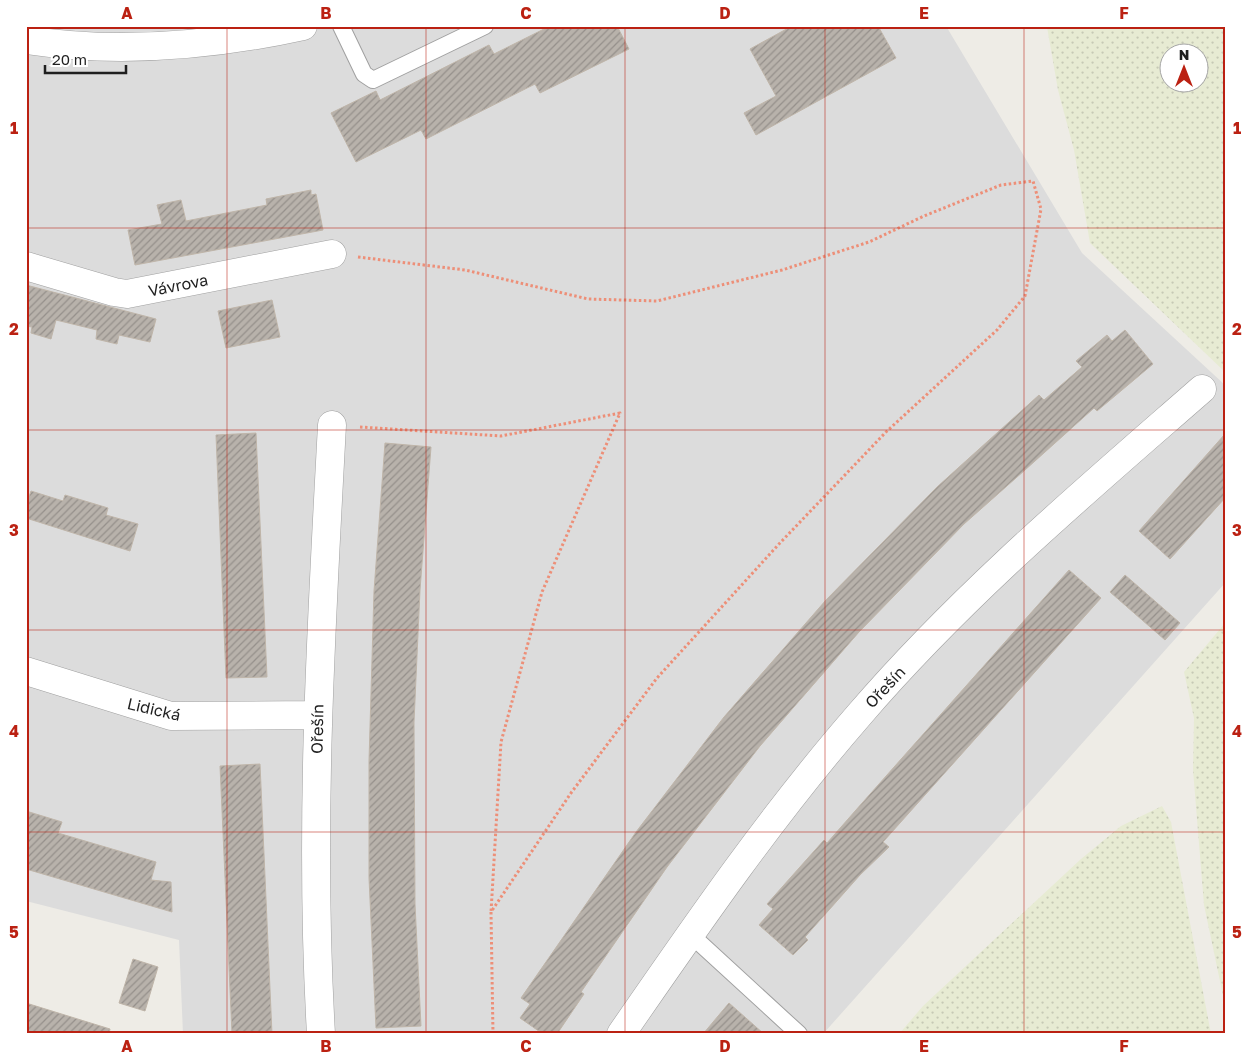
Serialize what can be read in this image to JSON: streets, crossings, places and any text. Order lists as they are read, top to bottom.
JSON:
{
  "streets": {
    "street": ["Vávrova", "Ořešín", "Lidická"]
  },
  "crossings": [
    ["Ořešín", "Lidická"]
  ],
  "scale_bar": "20 m",
  "north": "top",
  "grid": {
    "columns": [
      "A",
      "B",
      "C",
      "D",
      "E",
      "F"
    ],
    "rows": [
      "1",
      "2",
      "3",
      "4",
      "5"
    ]
  }
}
